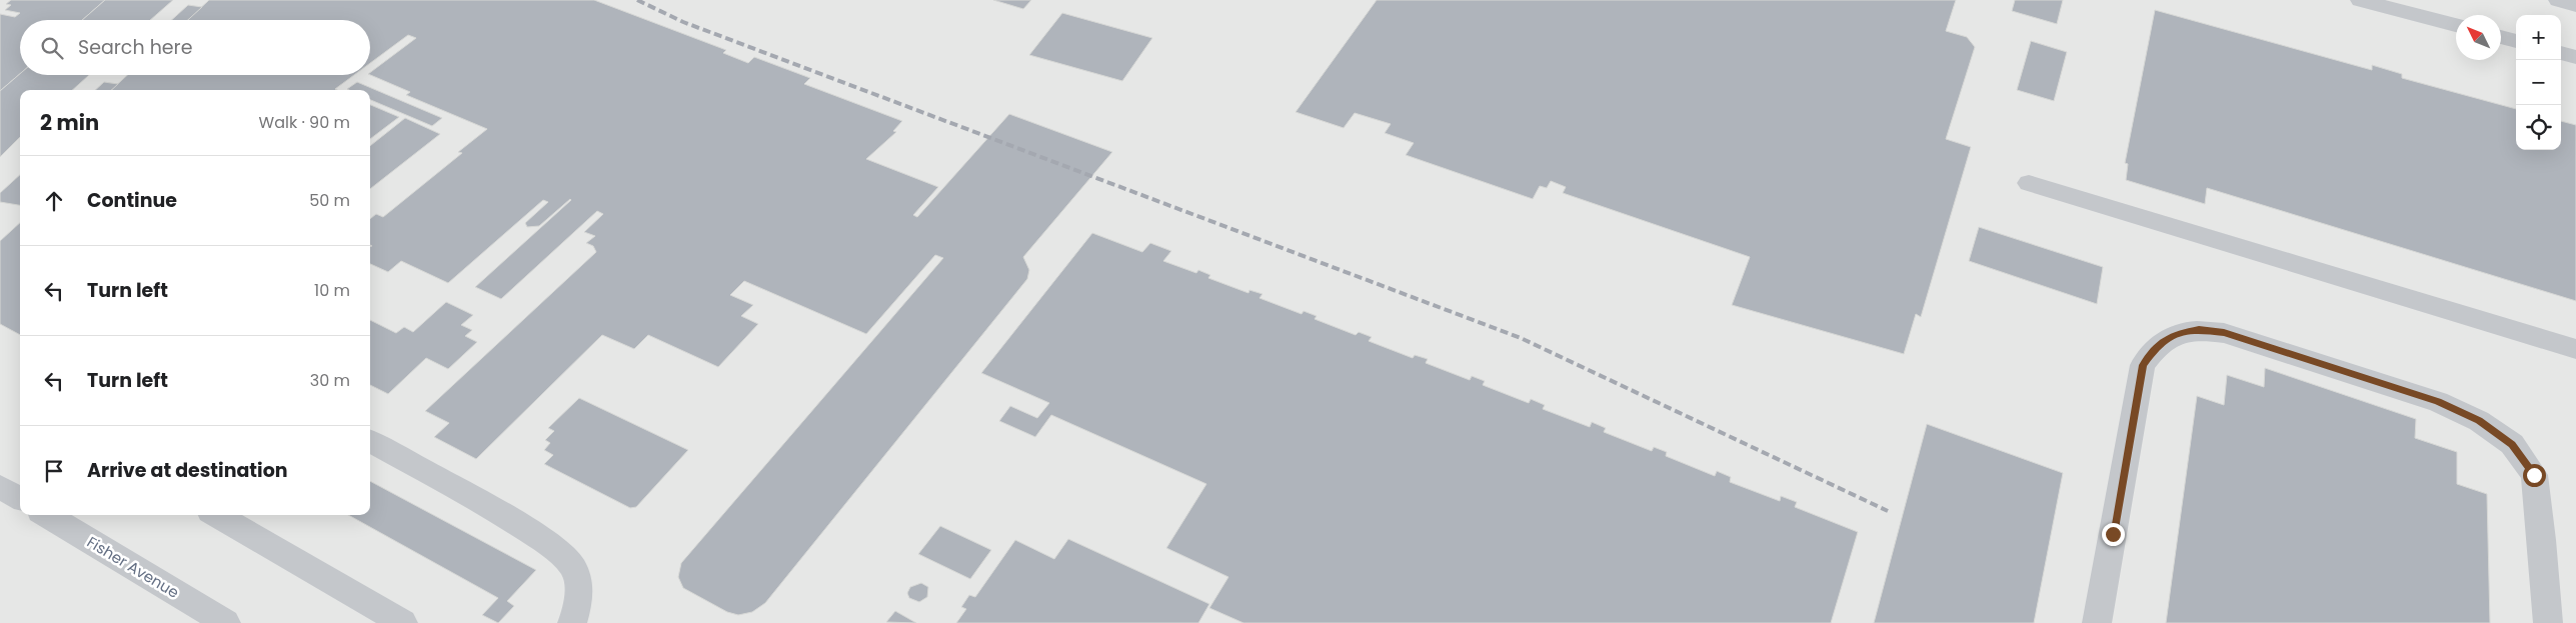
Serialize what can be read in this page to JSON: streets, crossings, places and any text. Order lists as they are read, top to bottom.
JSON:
{
  "streets": {
    "lane": ["Fisher Avenue"]
  },
  "north": "top left",
  "page": {
    "map_buttons": ["+", "−"],
    "search": "Search here",
    "heading": ["2 min", "Walk · 90 m"],
    "list": [
      ["Continue", "50 m"],
      ["Turn left", "10 m"],
      ["Turn left", "30 m"],
      "Arrive at destination"
    ]
  }
}
